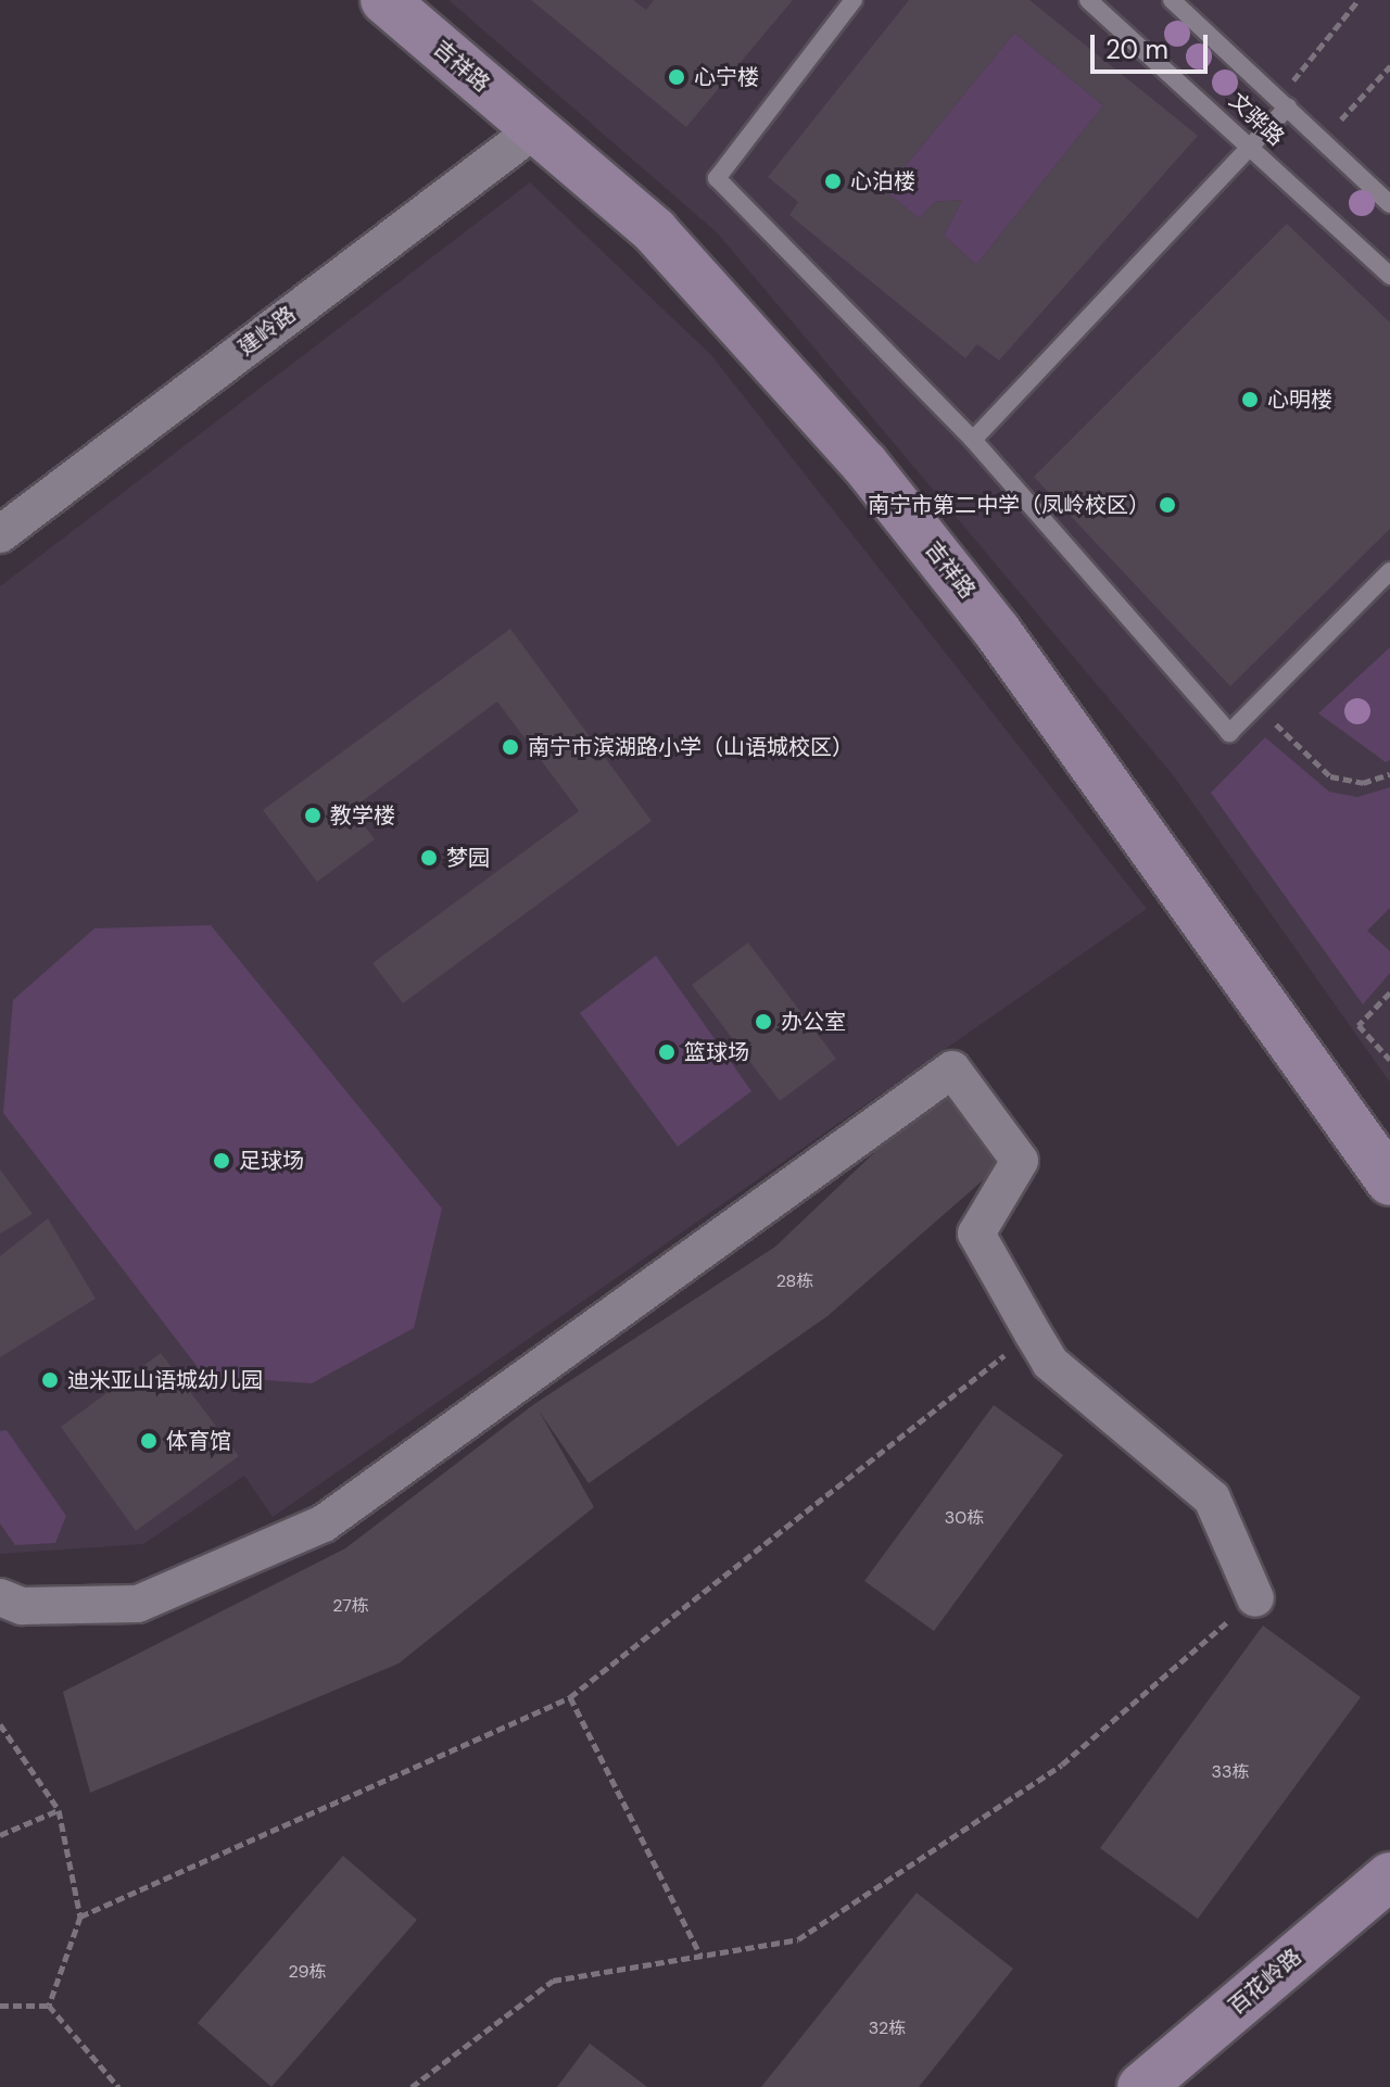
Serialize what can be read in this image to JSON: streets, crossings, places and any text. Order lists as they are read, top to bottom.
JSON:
{
  "streets": {
    "street": ["吉祥路", "建岭路", "百花岭路"],
    "lane": ["文骅路"]
  },
  "crossings": [
    ["吉祥路", "建岭路"]
  ],
  "places": [
    "心宁楼",
    "心泊楼",
    "心明楼",
    "南宁市第二中学（凤岭校区）",
    "南宁市滨湖路小学（山语城校区）",
    "教学楼",
    "梦园",
    "办公室",
    "篮球场",
    "足球场",
    "迪米亚山语城幼儿园",
    "体育馆"
  ],
  "house_numbers": [
    "28栋",
    "30栋",
    "27栋",
    "33栋",
    "29栋",
    "32栋"
  ],
  "scale_bar": "20 m"
}
